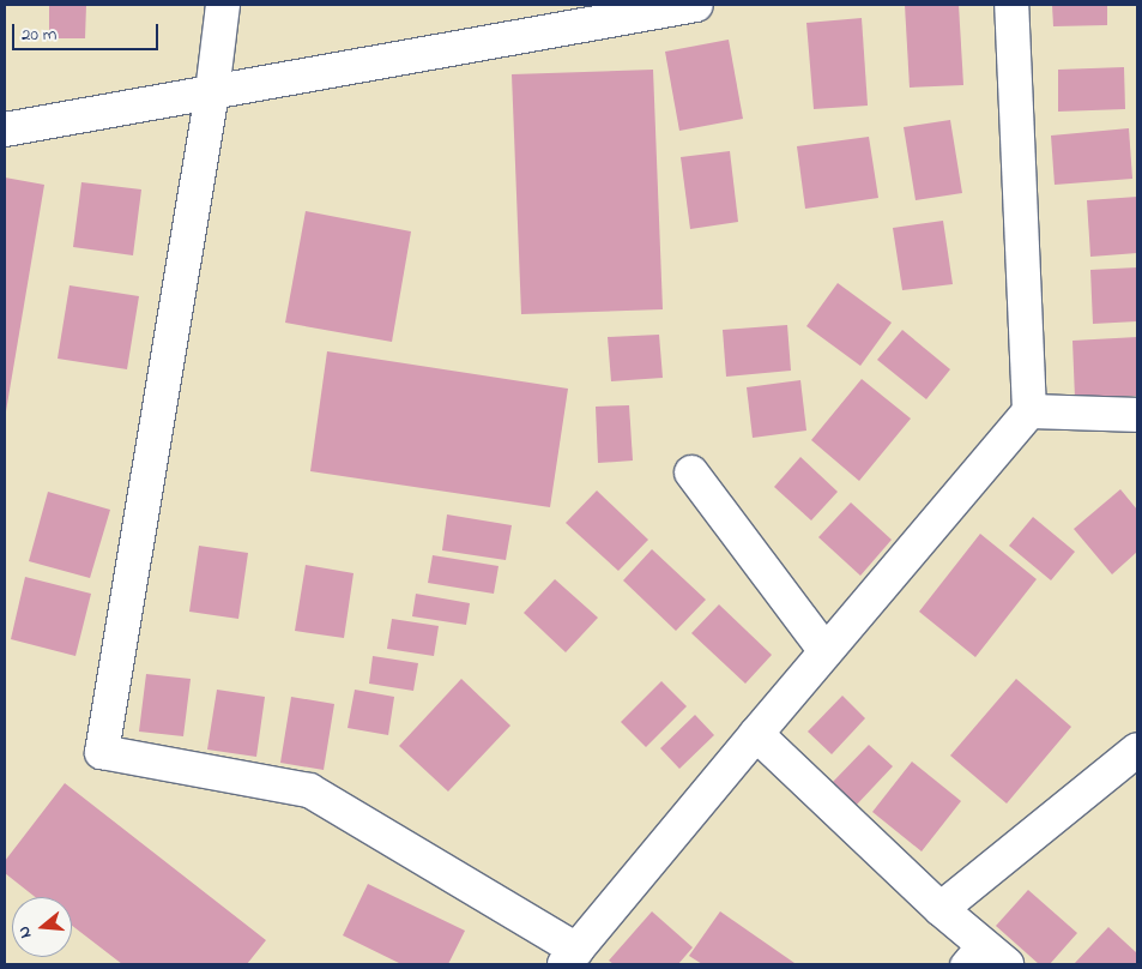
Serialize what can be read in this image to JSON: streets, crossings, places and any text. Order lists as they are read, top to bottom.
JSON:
{
  "scale_bar": "20 m",
  "north": "left"
}
